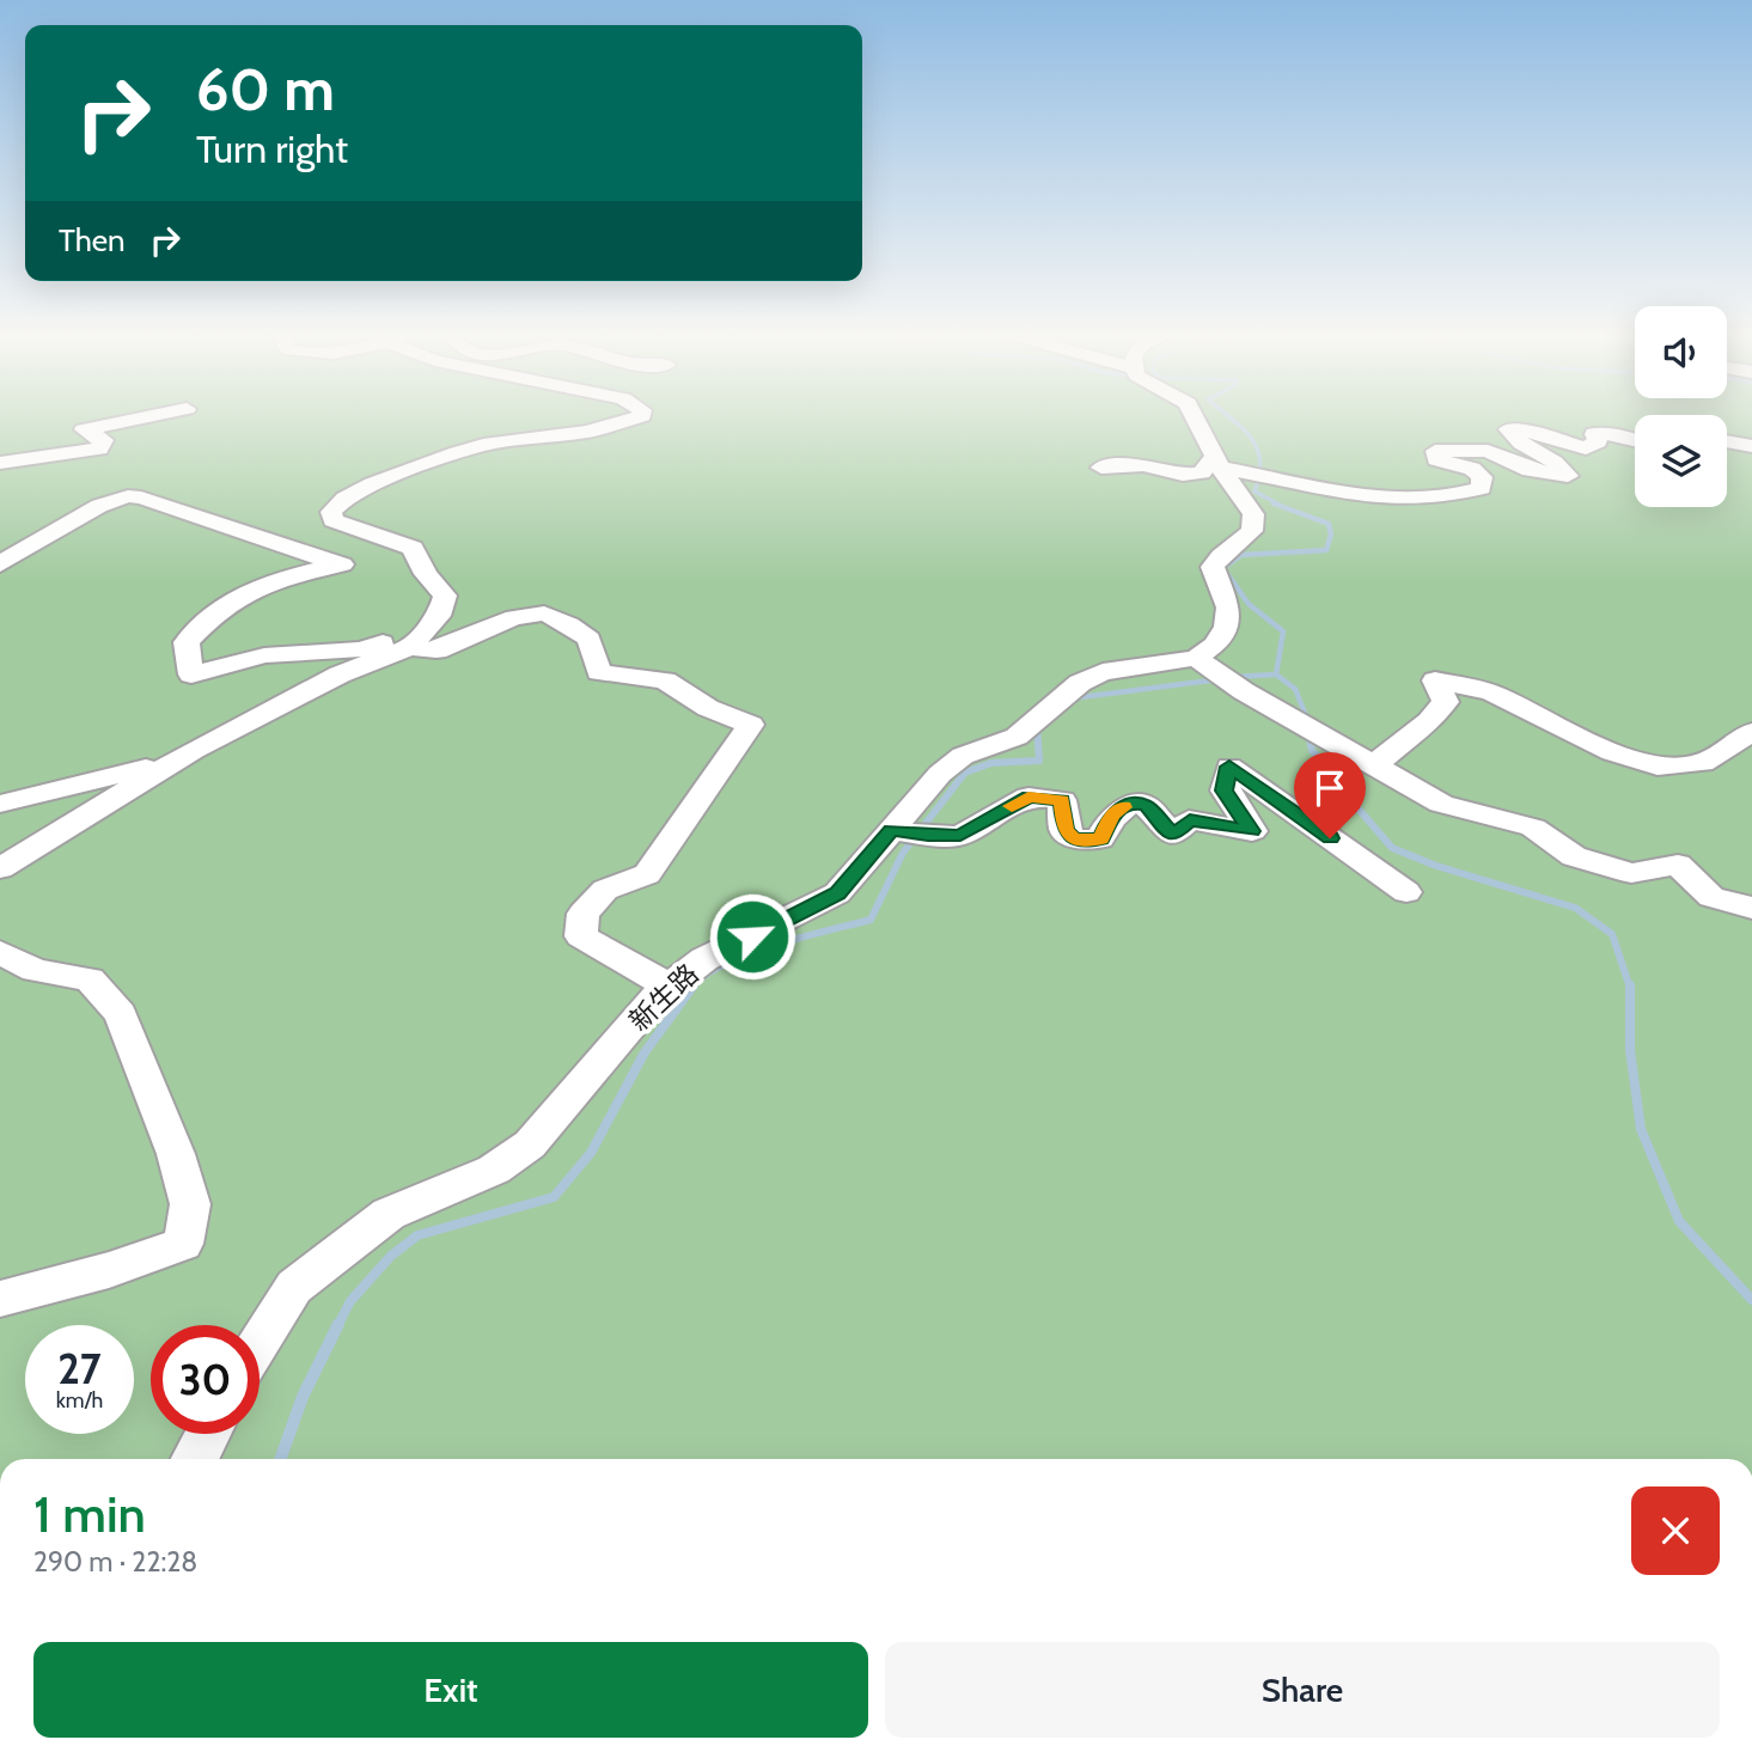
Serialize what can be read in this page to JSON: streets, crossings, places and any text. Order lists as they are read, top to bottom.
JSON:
{
  "streets": {
    "street": ["新生路"]
  },
  "page": {
    "turn": ["60 m", "Turn right"],
    "then": "Then",
    "speed": "27 km/h",
    "limit": "30",
    "heading": ["1 min", "290 m · 22:28"],
    "buttons": ["Exit", "Share"]
  }
}
